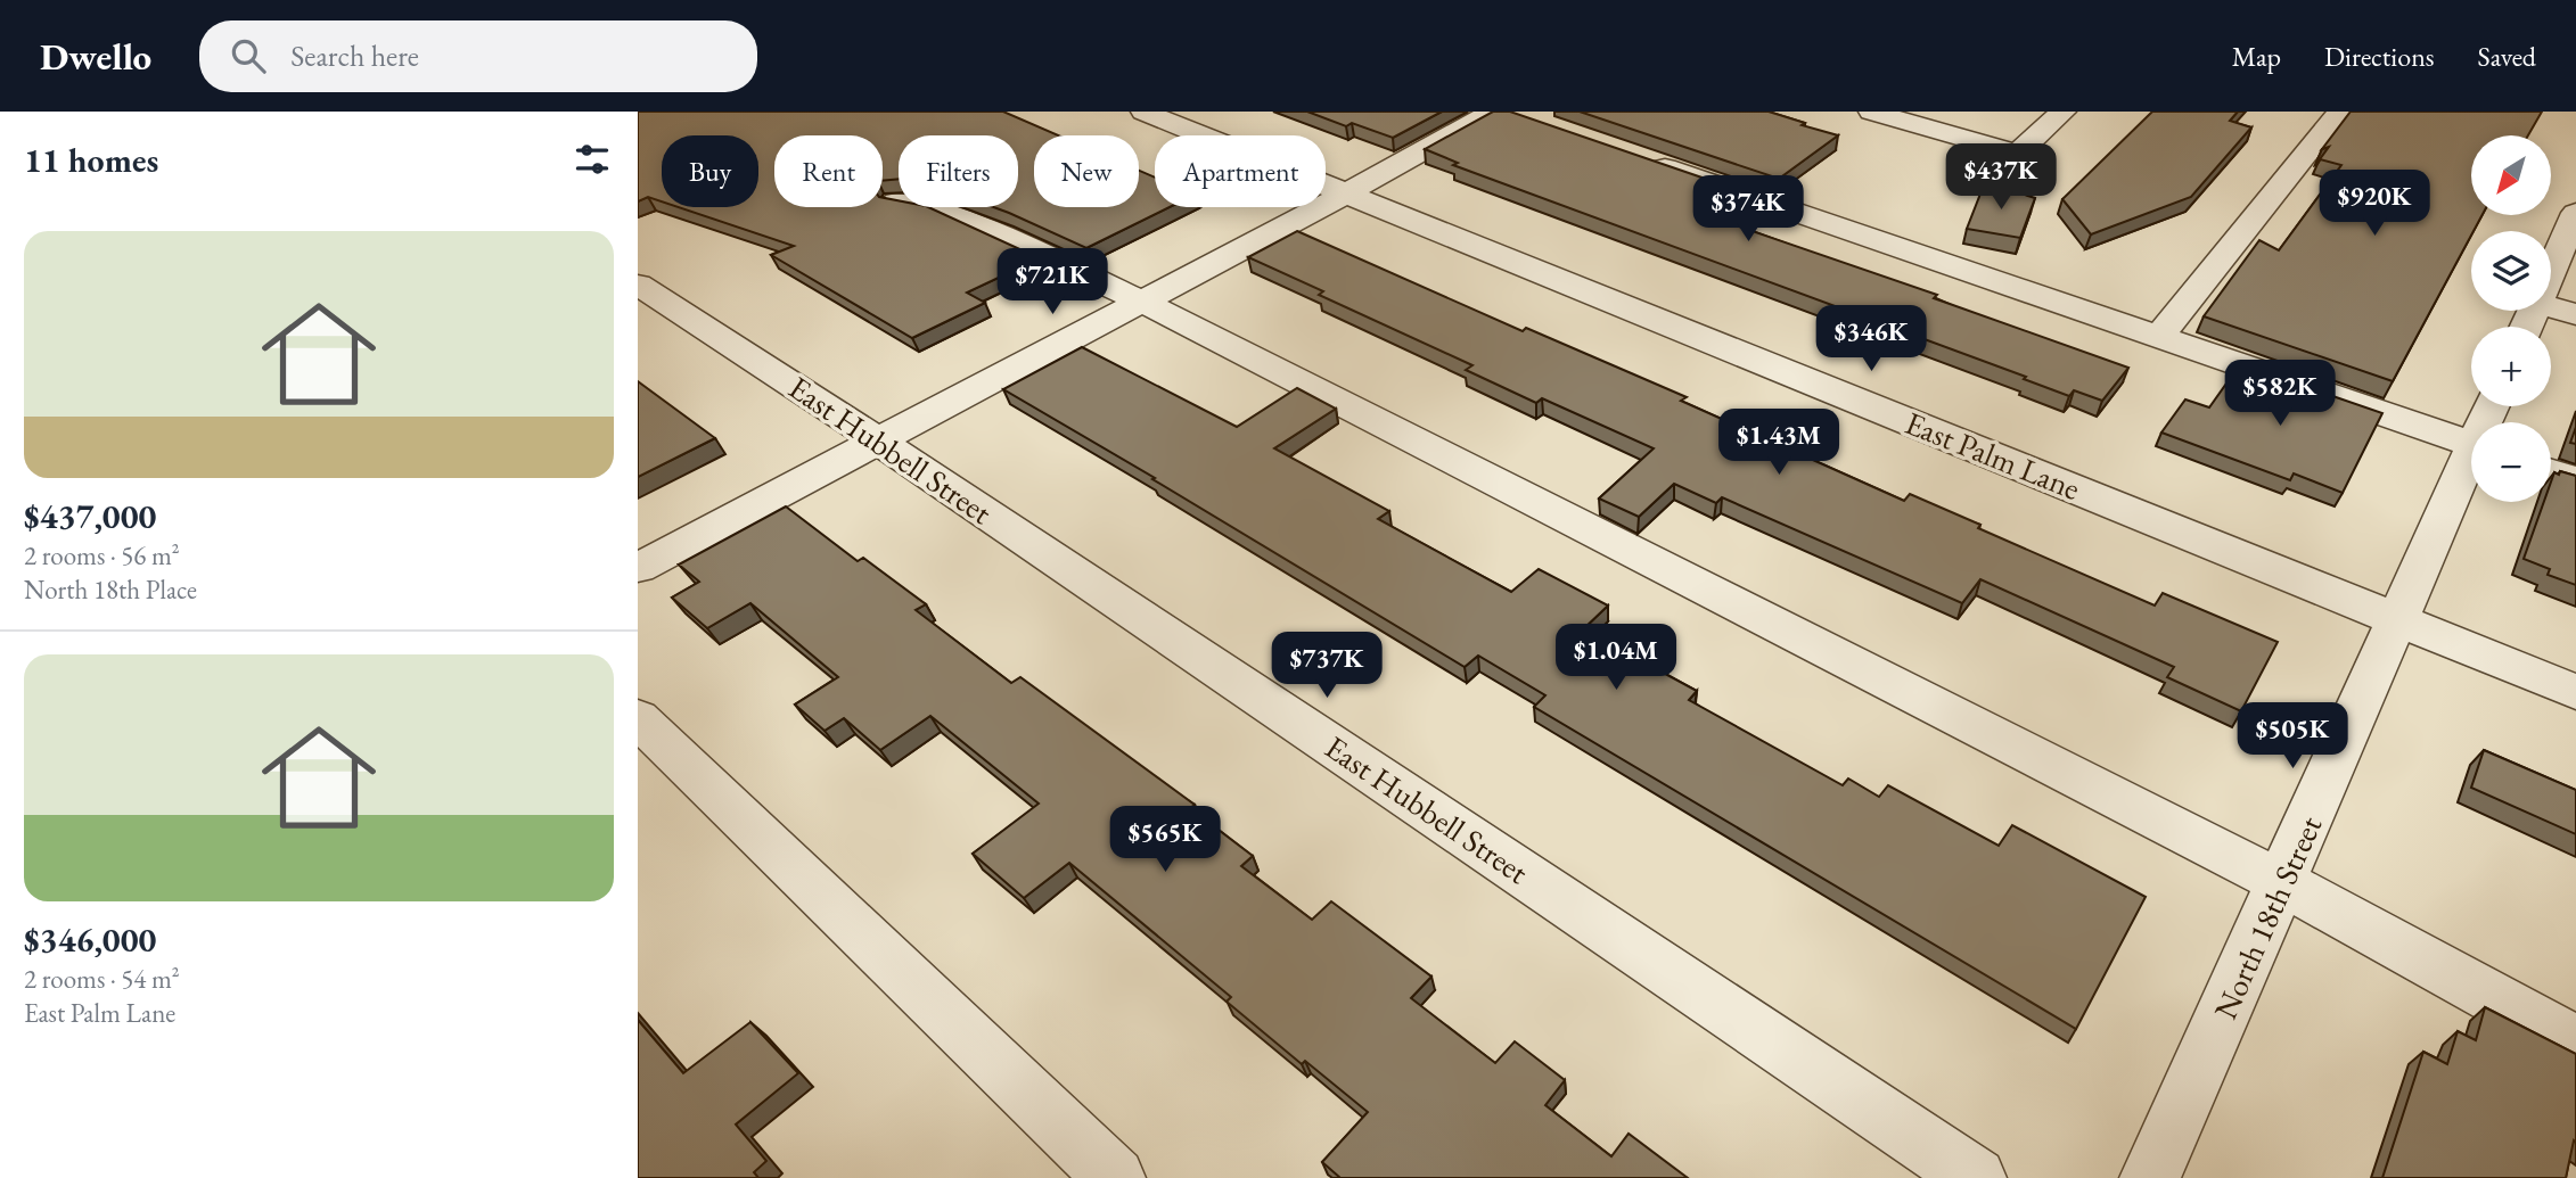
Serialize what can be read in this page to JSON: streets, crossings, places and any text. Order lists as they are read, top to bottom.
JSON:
{
  "streets": {
    "street": ["East Hubbell Street", "East Palm Lane", "North 18th Street"]
  },
  "crossings": [
    ["East Palm Lane", "North 18th Street"]
  ],
  "north": "bottom left",
  "page": {
    "header": "Dwello",
    "search": "Search here",
    "nav": ["Map", "Directions", "Saved"],
    "heading": "11 homes",
    "map_buttons": ["+", "−"],
    "chip": [
      "Buy",
      "Rent",
      "Filters",
      "New",
      "Apartment"
    ],
    "price": [
      "$437K",
      "$920K",
      "$374K",
      "$721K",
      "$346K",
      "$582K",
      "$1.43M",
      "$1.04M",
      "$737K",
      "$505K",
      "$565K"
    ],
    "list": [
      {
        "name": "$437,000",
        "note": "2 rooms · 56 m² · North 18th Place"
      },
      {
        "name": "$346,000",
        "note": "2 rooms · 54 m² · East Palm Lane"
      }
    ]
  }
}
